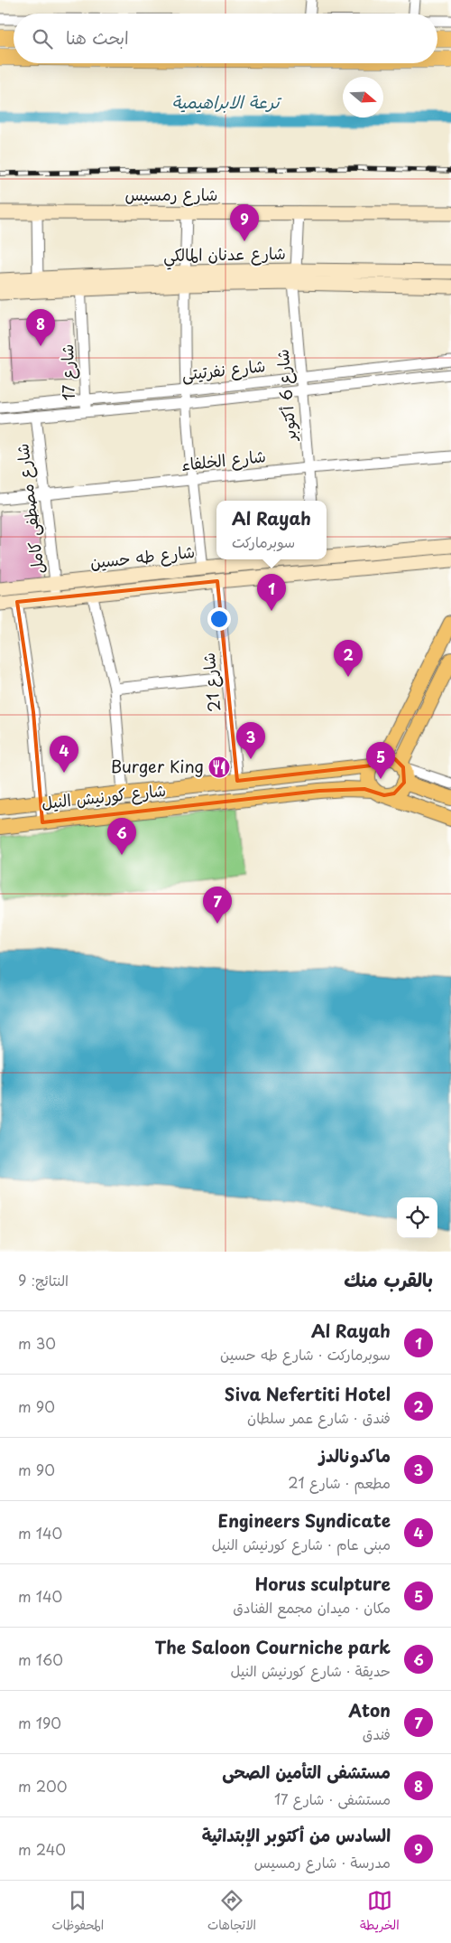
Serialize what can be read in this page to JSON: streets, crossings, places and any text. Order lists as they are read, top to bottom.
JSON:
{
  "streets": {
    "main road": [
      "شارع رمسيس",
      "شارع عدنان المالكي",
      "شارع طه حسين",
      "شارع كورنيش النيل"
    ],
    "street": [
      "شارع نفرتيتى",
      "شارع 17",
      "شارع 6 أكتوبر",
      "شارع الخلفاء",
      "شارع مصطفى كامل",
      "شارع 21"
    ]
  },
  "crossings": [
    ["شارع رمسيس", "شارع 6 أكتوبر"],
    ["شارع عدنان المالكي", "شارع 17"],
    ["شارع عدنان المالكي", "شارع 6 أكتوبر"],
    ["شارع نفرتيتى", "شارع 17"],
    ["شارع نفرتيتى", "شارع 6 أكتوبر"],
    ["شارع نفرتيتى", "شارع مصطفى كامل"],
    ["شارع 6 أكتوبر", "شارع الخلفاء"],
    ["شارع الخلفاء", "شارع مصطفى كامل"],
    ["شارع مصطفى كامل", "شارع طه حسين"],
    ["شارع طه حسين", "شارع 21"],
    ["شارع 21", "شارع كورنيش النيل"]
  ],
  "water": ["ترعة الابراهيمية"],
  "places": {
    "restaurant": ["Burger King"]
  },
  "north": "right",
  "page": {
    "search": "ابحث هنا",
    "pins": [
      "9",
      "8",
      "1",
      "2",
      "3",
      "4",
      "5",
      "6",
      "7"
    ],
    "popup": ["Al Rayah", "سوبرماركت"],
    "heading": ["بالقرب منك", "النتائج: 9"],
    "list": [
      {
        "mark": "1",
        "name": "Al Rayah",
        "note": "سوبرماركت · شارع طه حسين",
        "value": "30 m"
      },
      {
        "mark": "2",
        "name": "Siva Nefertiti Hotel",
        "note": "فندق · شارع عمر سلطان",
        "value": "90 m"
      },
      {
        "mark": "3",
        "name": "ماكدونالدز",
        "note": "مطعم · شارع 21",
        "value": "90 m"
      },
      {
        "mark": "4",
        "name": "Engineers Syndicate",
        "note": "مبنى عام · شارع كورنيش النيل",
        "value": "140 m"
      },
      {
        "mark": "5",
        "name": "Horus sculpture",
        "note": "مكان · ميدان مجمع الفنادق",
        "value": "140 m"
      },
      {
        "mark": "6",
        "name": "The Saloon Courniche park",
        "note": "حديقة · شارع كورنيش النيل",
        "value": "160 m"
      },
      {
        "mark": "7",
        "name": "Aton",
        "note": "فندق",
        "value": "190 m"
      },
      {
        "mark": "8",
        "name": "مستشفى التأمين الصحى",
        "note": "مستشفى · شارع 17",
        "value": "200 m"
      },
      {
        "mark": "9",
        "name": "السادس من أكتوبر الإبتدائية",
        "note": "مدرسة · شارع رمسيس",
        "value": "240 m"
      }
    ],
    "nav": ["الخريطة", "الاتجاهات", "المحفوظات"]
  }
}
